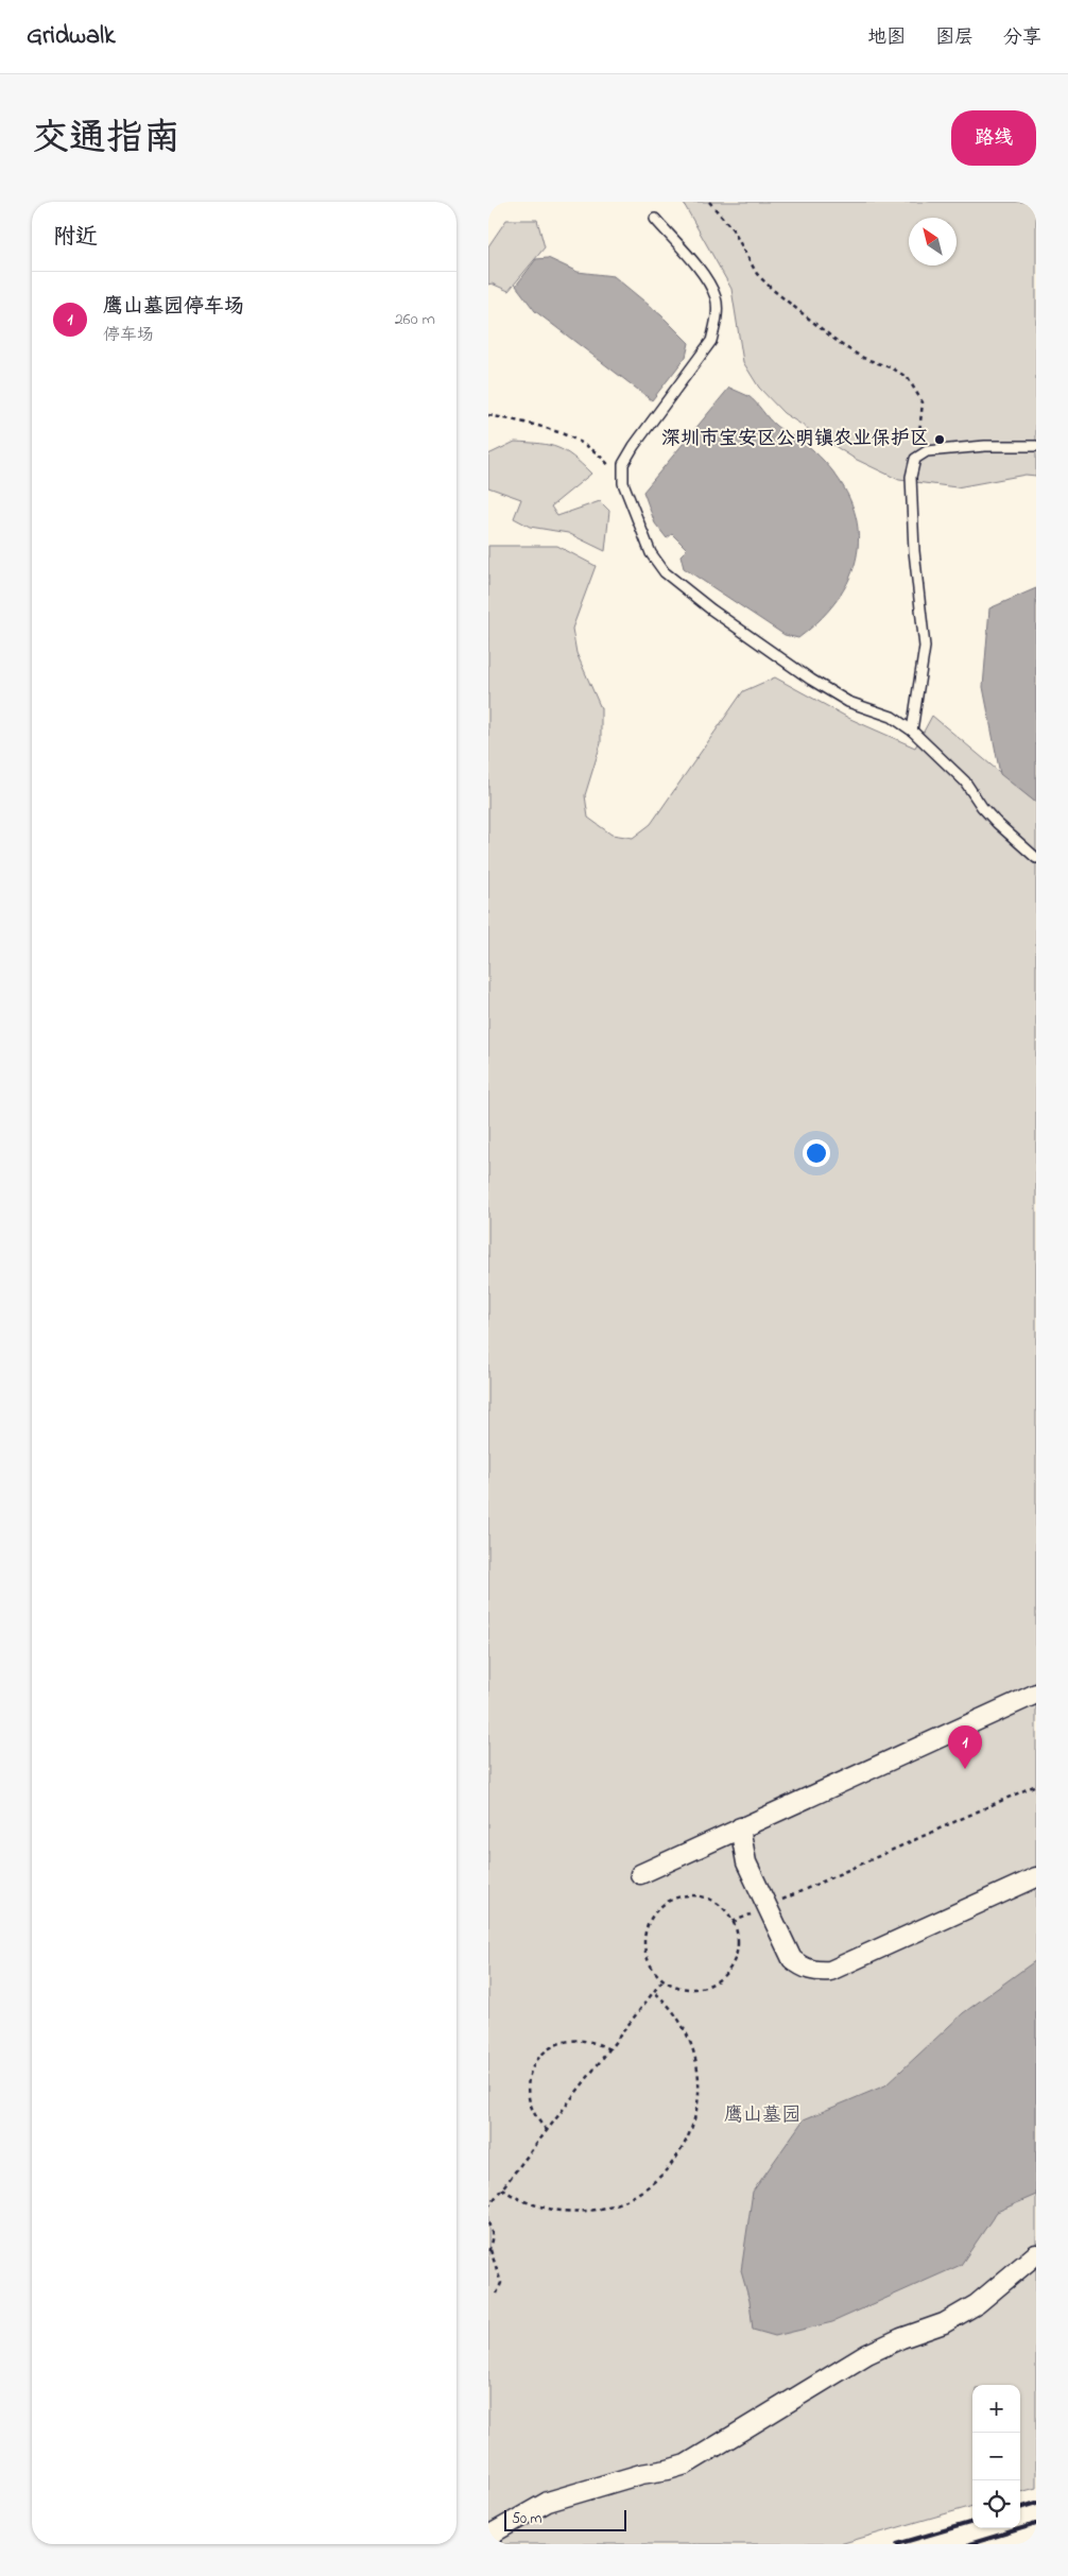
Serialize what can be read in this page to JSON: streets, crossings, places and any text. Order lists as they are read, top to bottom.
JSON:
{
  "parks": ["鹰山墓园"],
  "places": ["深圳市宝安区公明镇农业保护区"],
  "scale_bar": "50 m",
  "north": "top left",
  "page": {
    "header": "Gridwalk",
    "nav": ["地图", "图层", "分享"],
    "title": "交通指南",
    "buttons": "路线",
    "heading": "附近",
    "list": [
      {
        "mark": "1",
        "name": "鹰山墓园停车场",
        "note": "停车场",
        "value": "260 m"
      }
    ],
    "pins": "1",
    "map_buttons": ["+", "−"],
    "scale": "50 m"
  }
}
